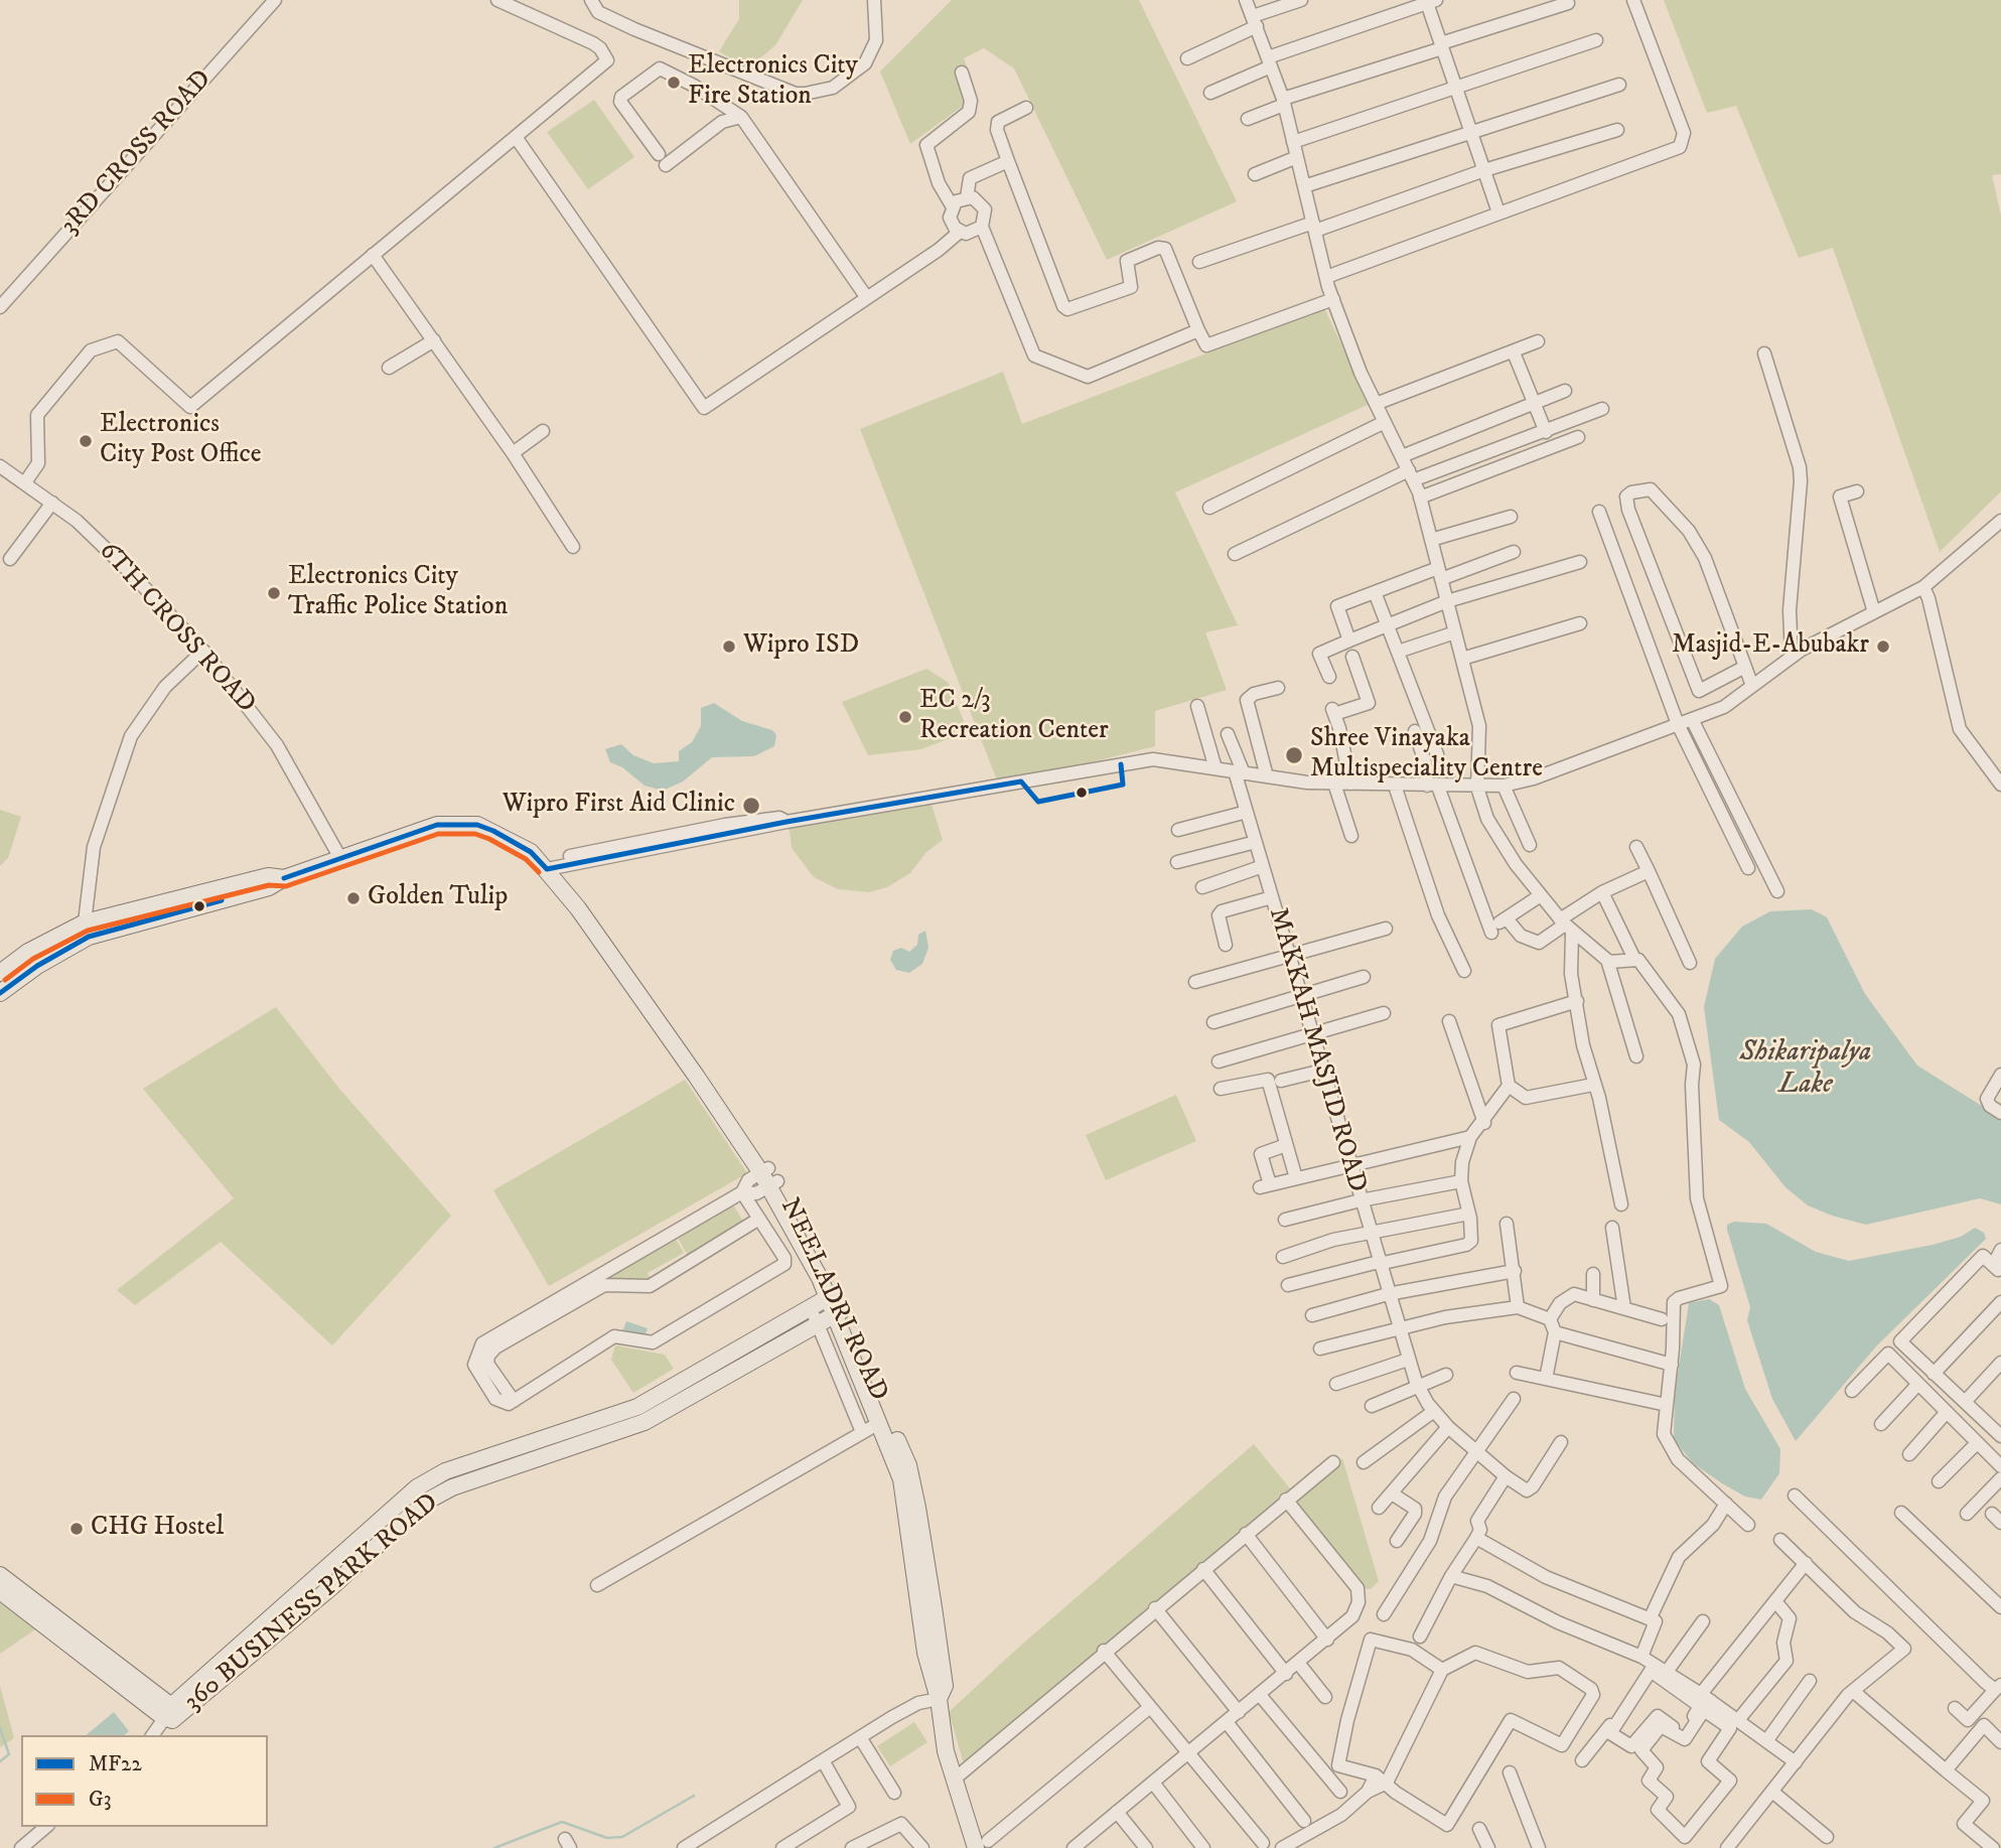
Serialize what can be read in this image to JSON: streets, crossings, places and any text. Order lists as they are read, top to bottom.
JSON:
{
  "streets": {
    "main road": ["NEELADRI ROAD", "360 BUSINESS PARK ROAD"],
    "street": ["3RD CROSS ROAD", "6TH CROSS ROAD", "MAKKAH MASJID ROAD"]
  },
  "crossings": [
    ["6TH CROSS ROAD", "NEELADRI ROAD"],
    ["NEELADRI ROAD", "360 BUSINESS PARK ROAD"]
  ],
  "water": ["Shikaripalya Lake"],
  "places": [
    "Electronics City Fire Station",
    "Electronics City Post Office",
    "Electronics City Traffic Police Station",
    "Wipro ISD",
    "Masjid-E-Abubakr",
    "EC 2/3 Recreation Center",
    "Shree Vinayaka Multispeciality Centre",
    "Wipro First Aid Clinic",
    "Golden Tulip",
    "CHG Hostel"
  ],
  "lines": ["transit line MF22", "transit line G3"],
  "legend": ["MF22", "G3"]
}
